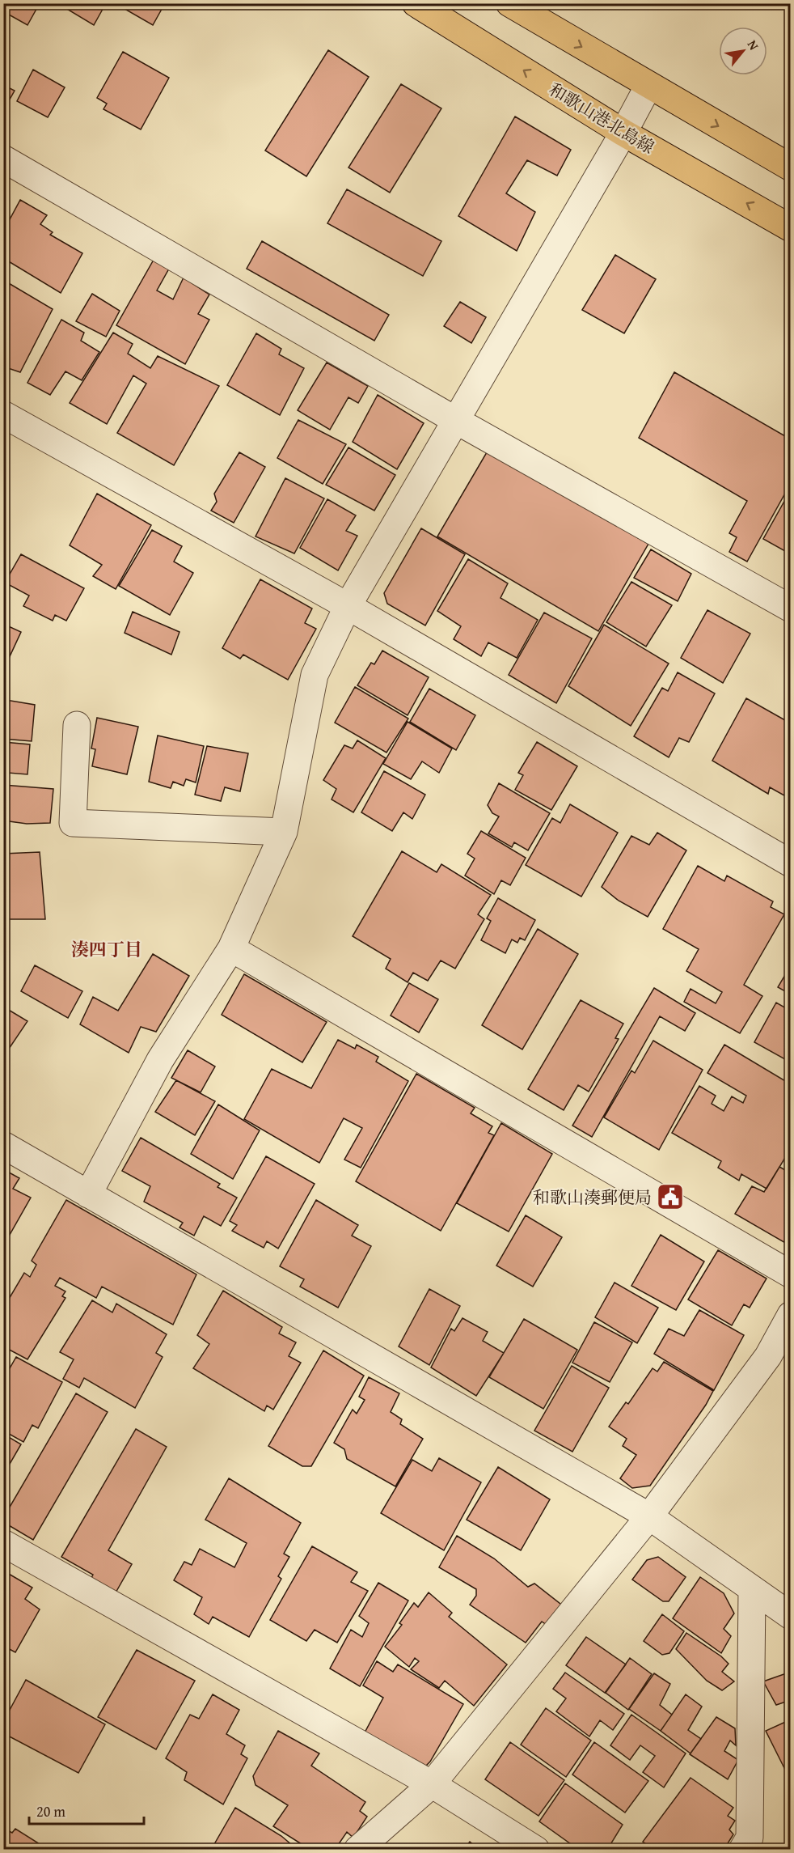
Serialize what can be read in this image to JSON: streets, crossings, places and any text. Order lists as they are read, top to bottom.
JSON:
{
  "streets": {
    "main road": ["和歌山港北島線"]
  },
  "districts": ["湊四丁目"],
  "places": {
    "public building": ["和歌山湊郵便局"]
  },
  "scale_bar": "20 m",
  "north": "top right"
}
